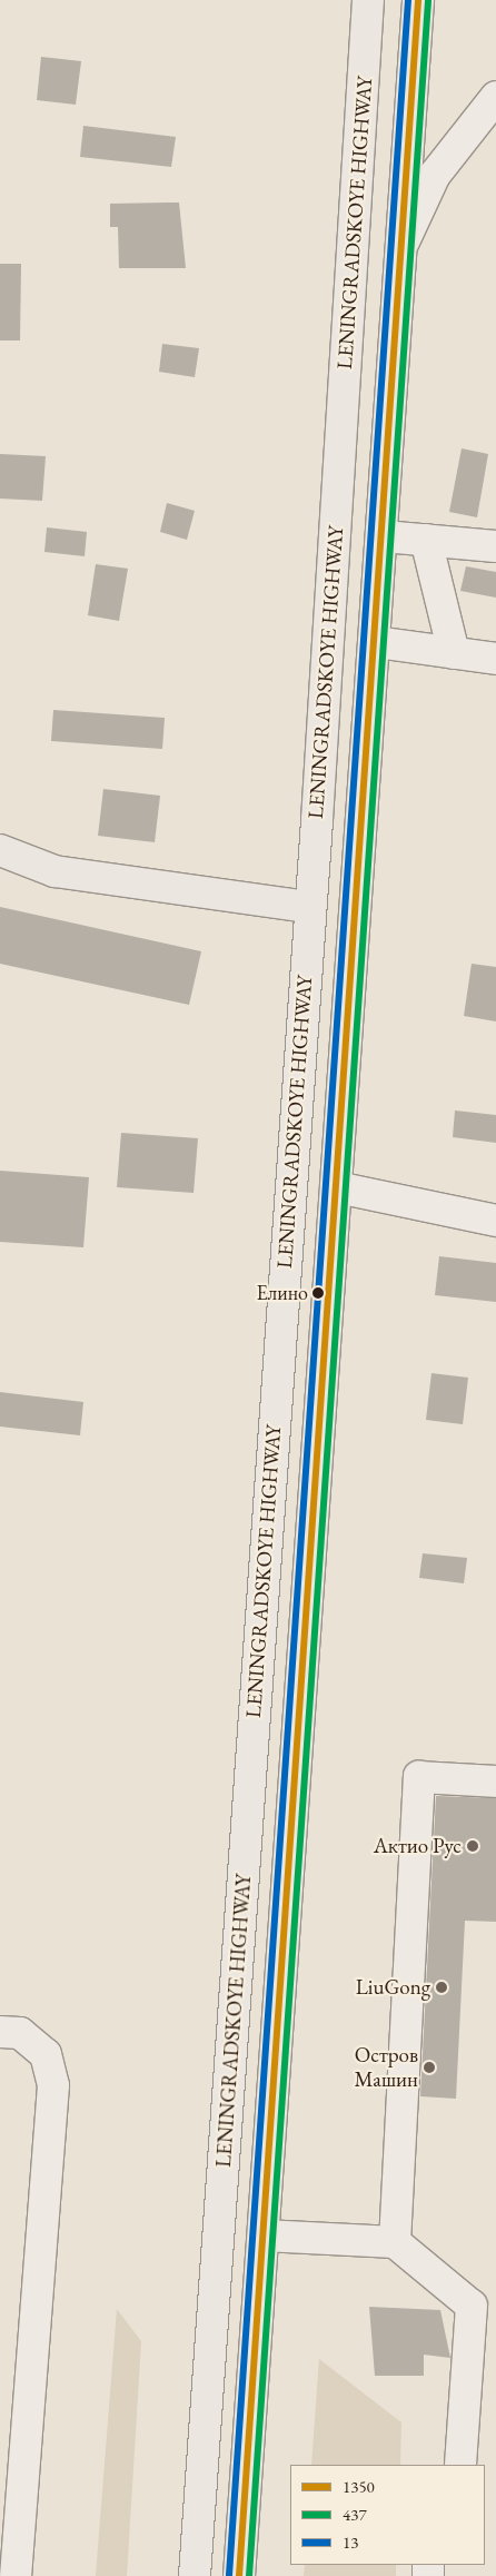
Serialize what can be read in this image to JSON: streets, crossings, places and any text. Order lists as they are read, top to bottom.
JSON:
{
  "streets": {
    "main road": ["LENINGRADSKOYE HIGHWAY"]
  },
  "places": [
    "Елино",
    "Актио Рус",
    "LiuGong",
    "Остров Машин"
  ],
  "lines": ["transit line 1350", "transit line 13", "transit line 437"],
  "legend": ["1350", "437", "13"]
}
